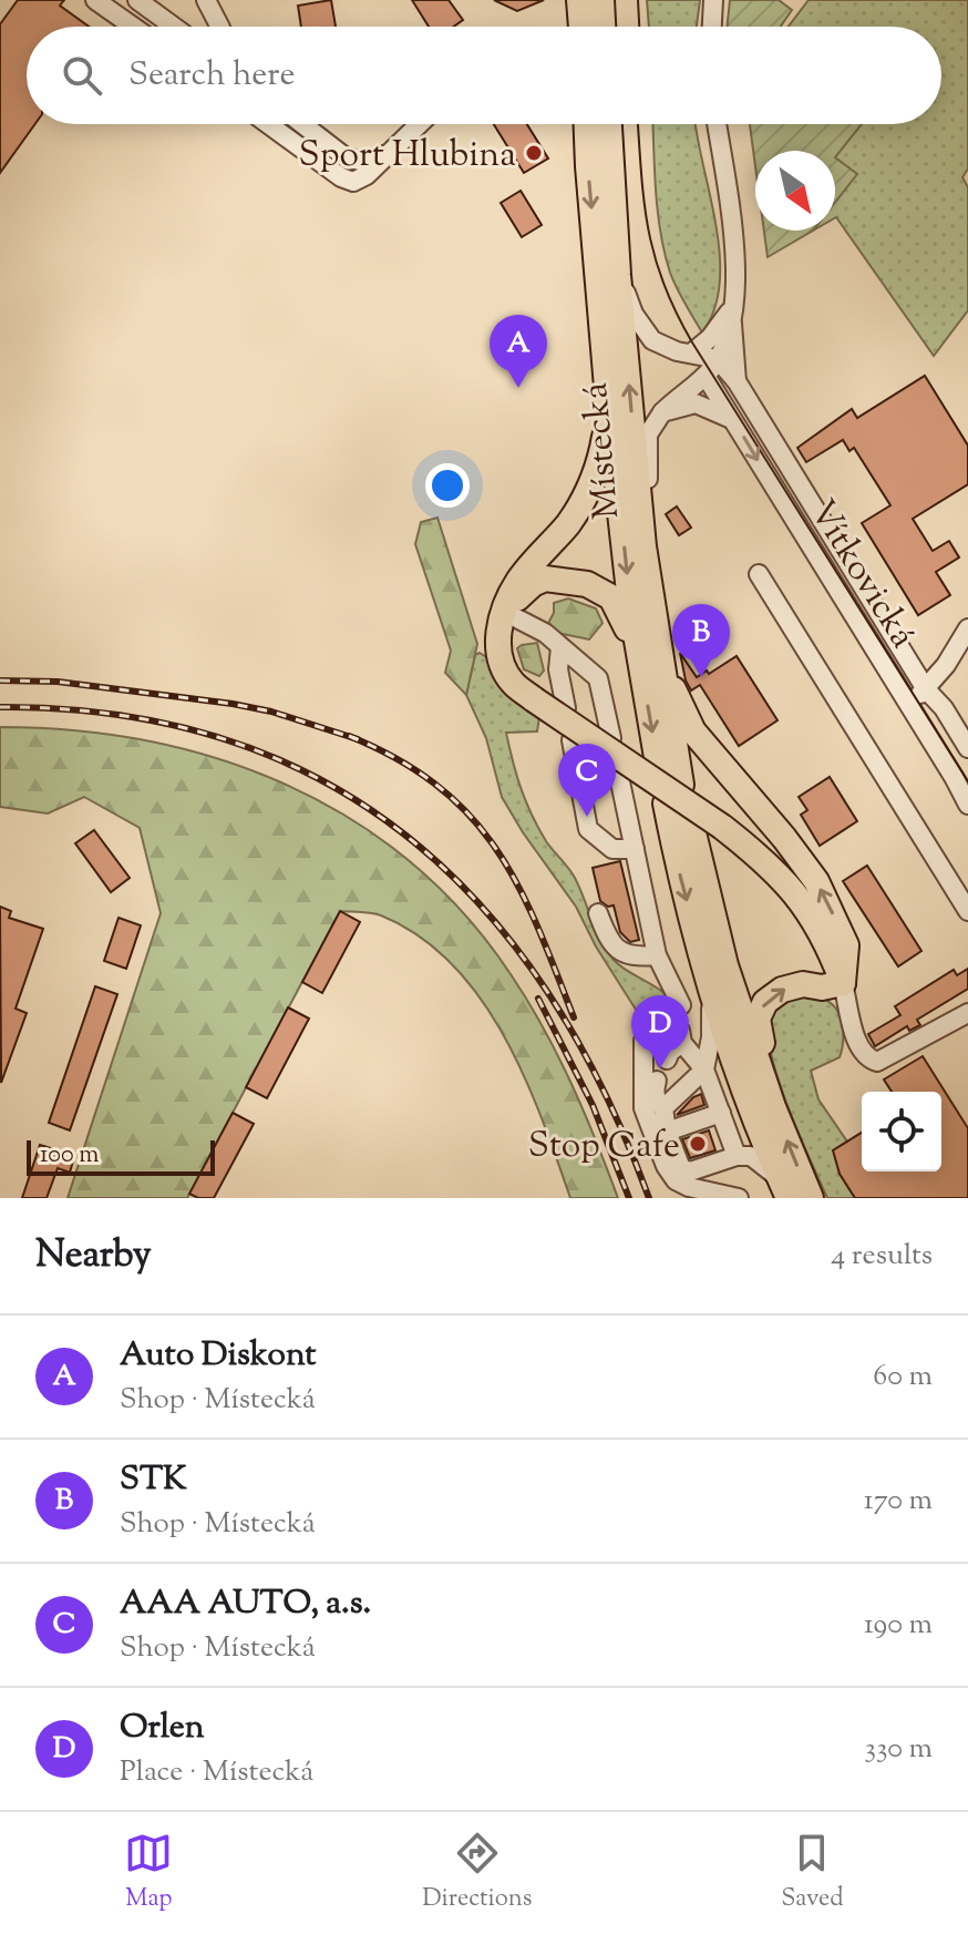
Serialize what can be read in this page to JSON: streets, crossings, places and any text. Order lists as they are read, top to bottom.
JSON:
{
  "streets": {
    "highway": ["Místecká"],
    "street": ["Vítkovická"]
  },
  "places": ["Sport Hlubina", "Stop Cafe"],
  "scale_bar": "100 m",
  "north": "bottom right",
  "page": {
    "search": "Search here",
    "pins": [
      "A",
      "B",
      "C",
      "D"
    ],
    "scale": "100 m",
    "heading": ["Nearby", "4 results"],
    "list": [
      {
        "mark": "A",
        "name": "Auto Diskont",
        "note": "Shop · Místecká",
        "value": "60 m"
      },
      {
        "mark": "B",
        "name": "STK",
        "note": "Shop · Místecká",
        "value": "170 m"
      },
      {
        "mark": "C",
        "name": "AAA AUTO, a.s.",
        "note": "Shop · Místecká",
        "value": "190 m"
      },
      {
        "mark": "D",
        "name": "Orlen",
        "note": "Place · Místecká",
        "value": "330 m"
      }
    ],
    "nav": ["Map", "Directions", "Saved"]
  }
}
